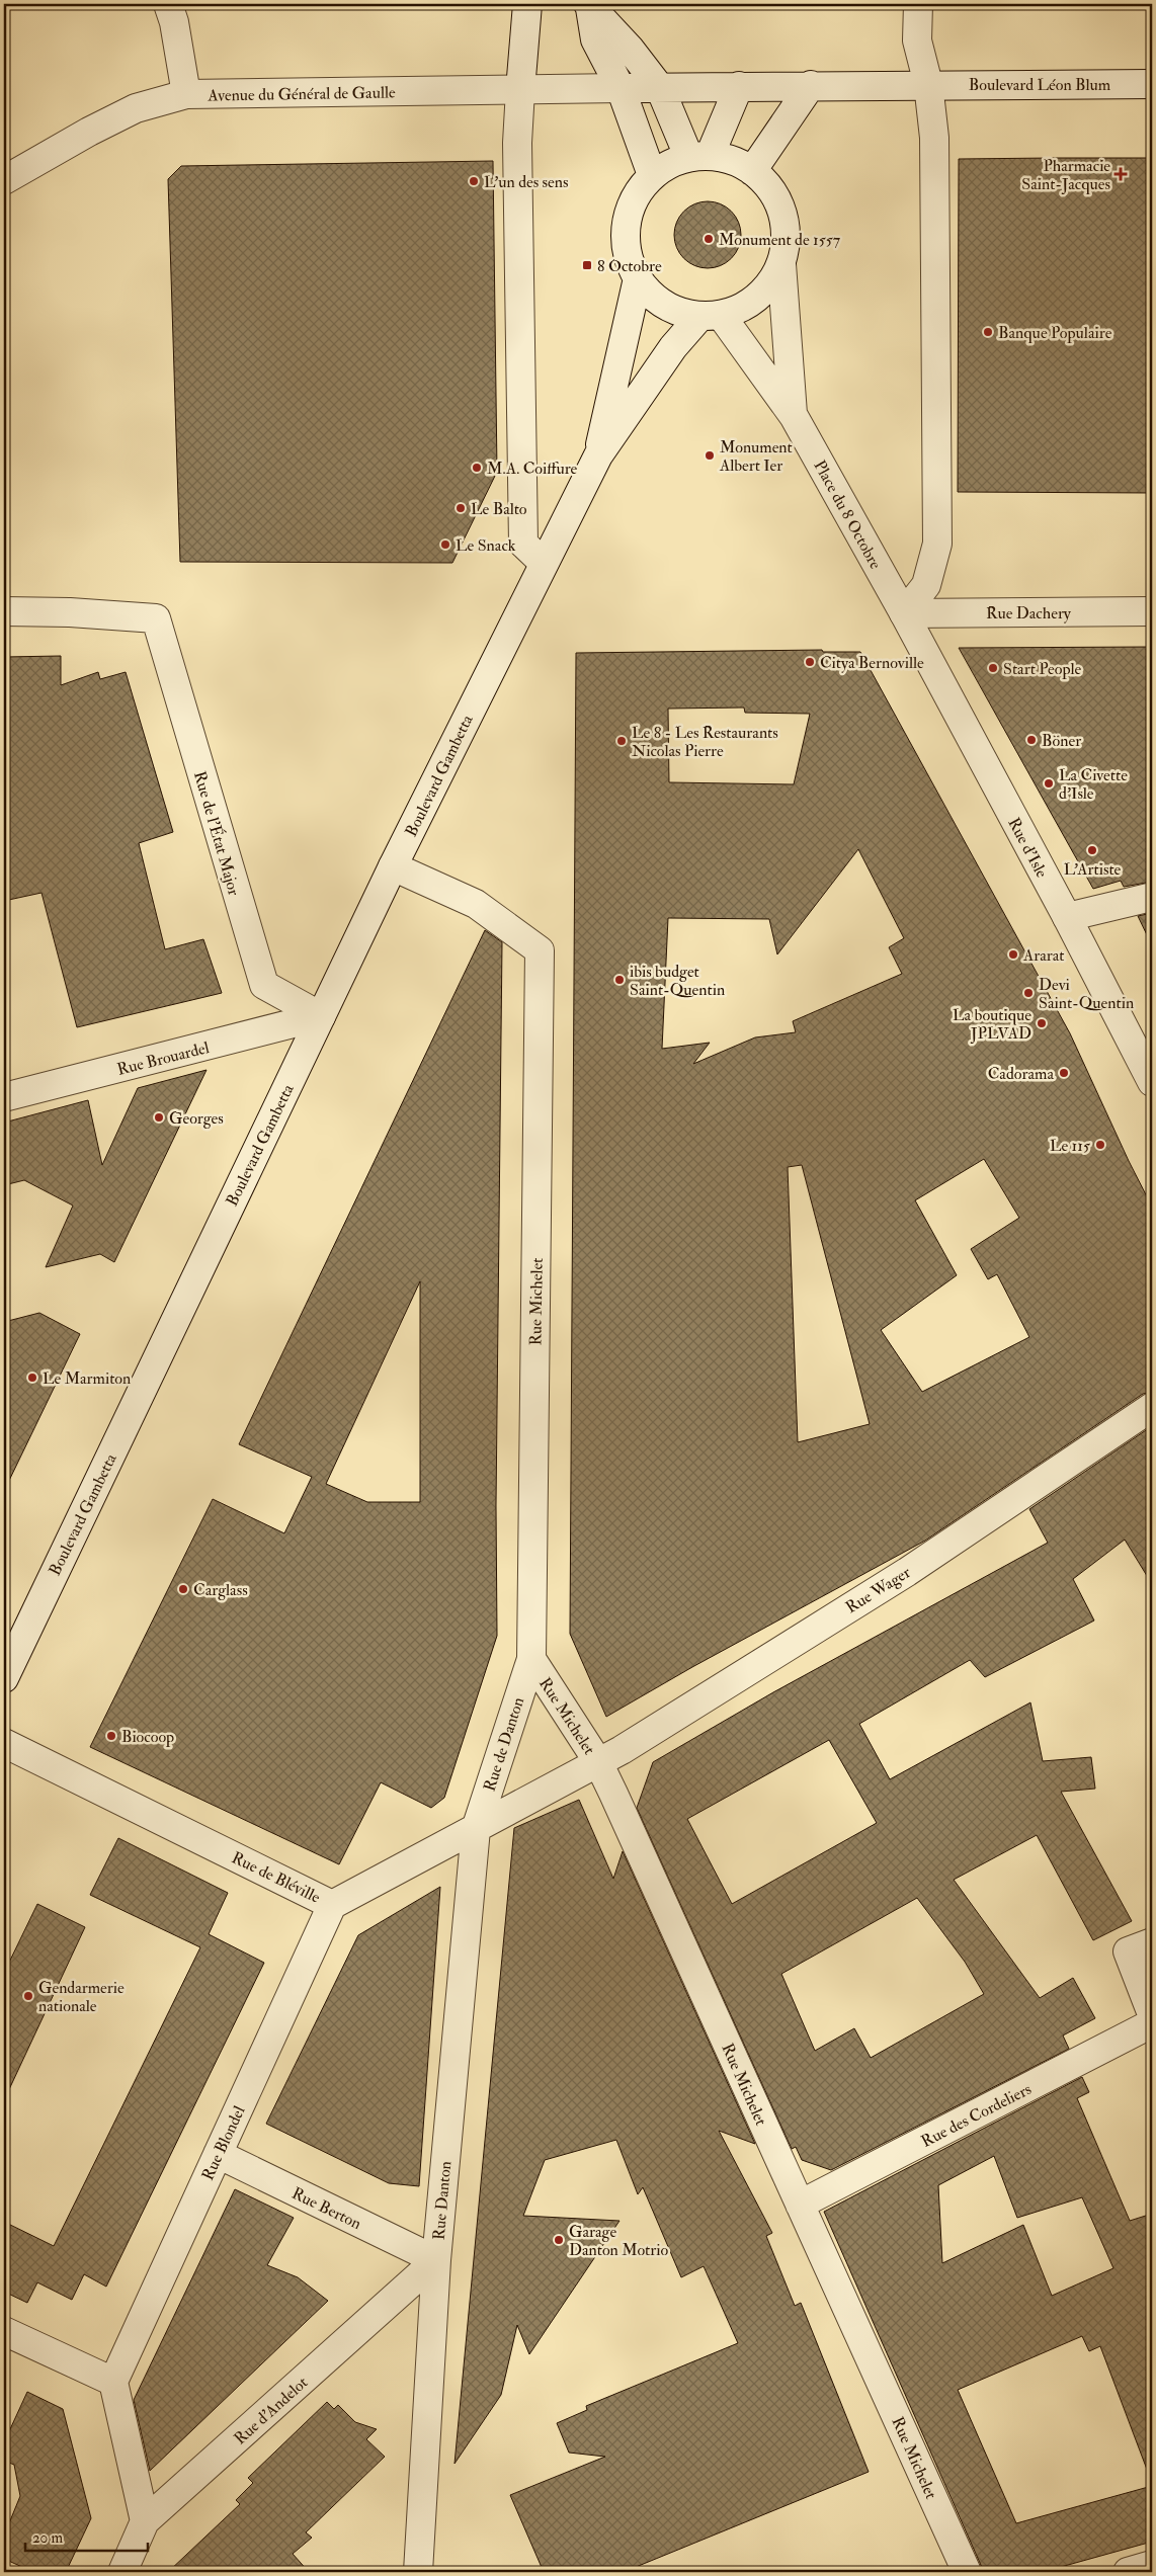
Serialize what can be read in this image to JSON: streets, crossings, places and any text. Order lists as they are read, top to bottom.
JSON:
{
  "streets": {
    "street": [
      "Boulevard Léon Blum",
      "Avenue du Général de Gaulle",
      "Place du 8 Octobre",
      "Rue Dachery",
      "Boulevard Gambetta",
      "Rue de l'État Major",
      "Rue d'Isle",
      "Rue Brouardel",
      "Rue Michelet",
      "Rue Wager",
      "Rue de Danton",
      "Rue de Bléville",
      "Rue des Cordeliers",
      "Rue Blondel",
      "Rue Danton",
      "Rue Berton",
      "Rue d'Andelot"
    ]
  },
  "crossings": [
    ["Place du 8 Octobre", "Rue Dachery"],
    ["Place du 8 Octobre", "Boulevard Gambetta"],
    ["Place du 8 Octobre", "Rue d'Isle"],
    ["Rue Dachery", "Rue d'Isle"],
    ["Boulevard Gambetta", "Rue de l'État Major"],
    ["Boulevard Gambetta", "Rue Brouardel"],
    ["Boulevard Gambetta", "Rue Michelet"],
    ["Rue de l'État Major", "Rue Brouardel"],
    ["Rue Michelet", "Rue Wager"],
    ["Rue Michelet", "Rue de Danton"],
    ["Rue Michelet", "Rue de Bléville"],
    ["Rue Michelet", "Rue des Cordeliers"],
    ["Rue Wager", "Rue de Bléville"],
    ["Rue de Danton", "Rue de Bléville"],
    ["Rue de Danton", "Rue Danton"],
    ["Rue de Bléville", "Rue Blondel"],
    ["Rue de Bléville", "Rue Danton"],
    ["Rue Blondel", "Rue Berton"],
    ["Rue Danton", "Rue Berton"],
    ["Rue Danton", "Rue d'Andelot"],
    ["Rue Berton", "Rue d'Andelot"]
  ],
  "places": {
    "health": ["Pharmacie Saint-Jacques"],
    "other": [
      "L'un des sens",
      "Monument de 1557",
      "Banque Populaire",
      "Monument Albert Ier",
      "M.A. Coiffure",
      "Le Balto",
      "Le Snack",
      "Citya Bernoville",
      "Start People",
      "Böner",
      "Le 8 - Les Restaurants Nicolas Pierre",
      "La Civette d'Isle",
      "L'Artiste",
      "Ararat",
      "ibis budget Saint-Quentin",
      "Devi Saint-Quentin",
      "La boutique JPLVAD",
      "Cadorama",
      "Georges",
      "Le 115",
      "Le Marmiton",
      "Carglass",
      "Biocoop",
      "Gendarmerie nationale",
      "Garage Danton Motrio"
    ],
    "transit": ["8 Octobre"]
  },
  "scale_bar": "20 m"
}
